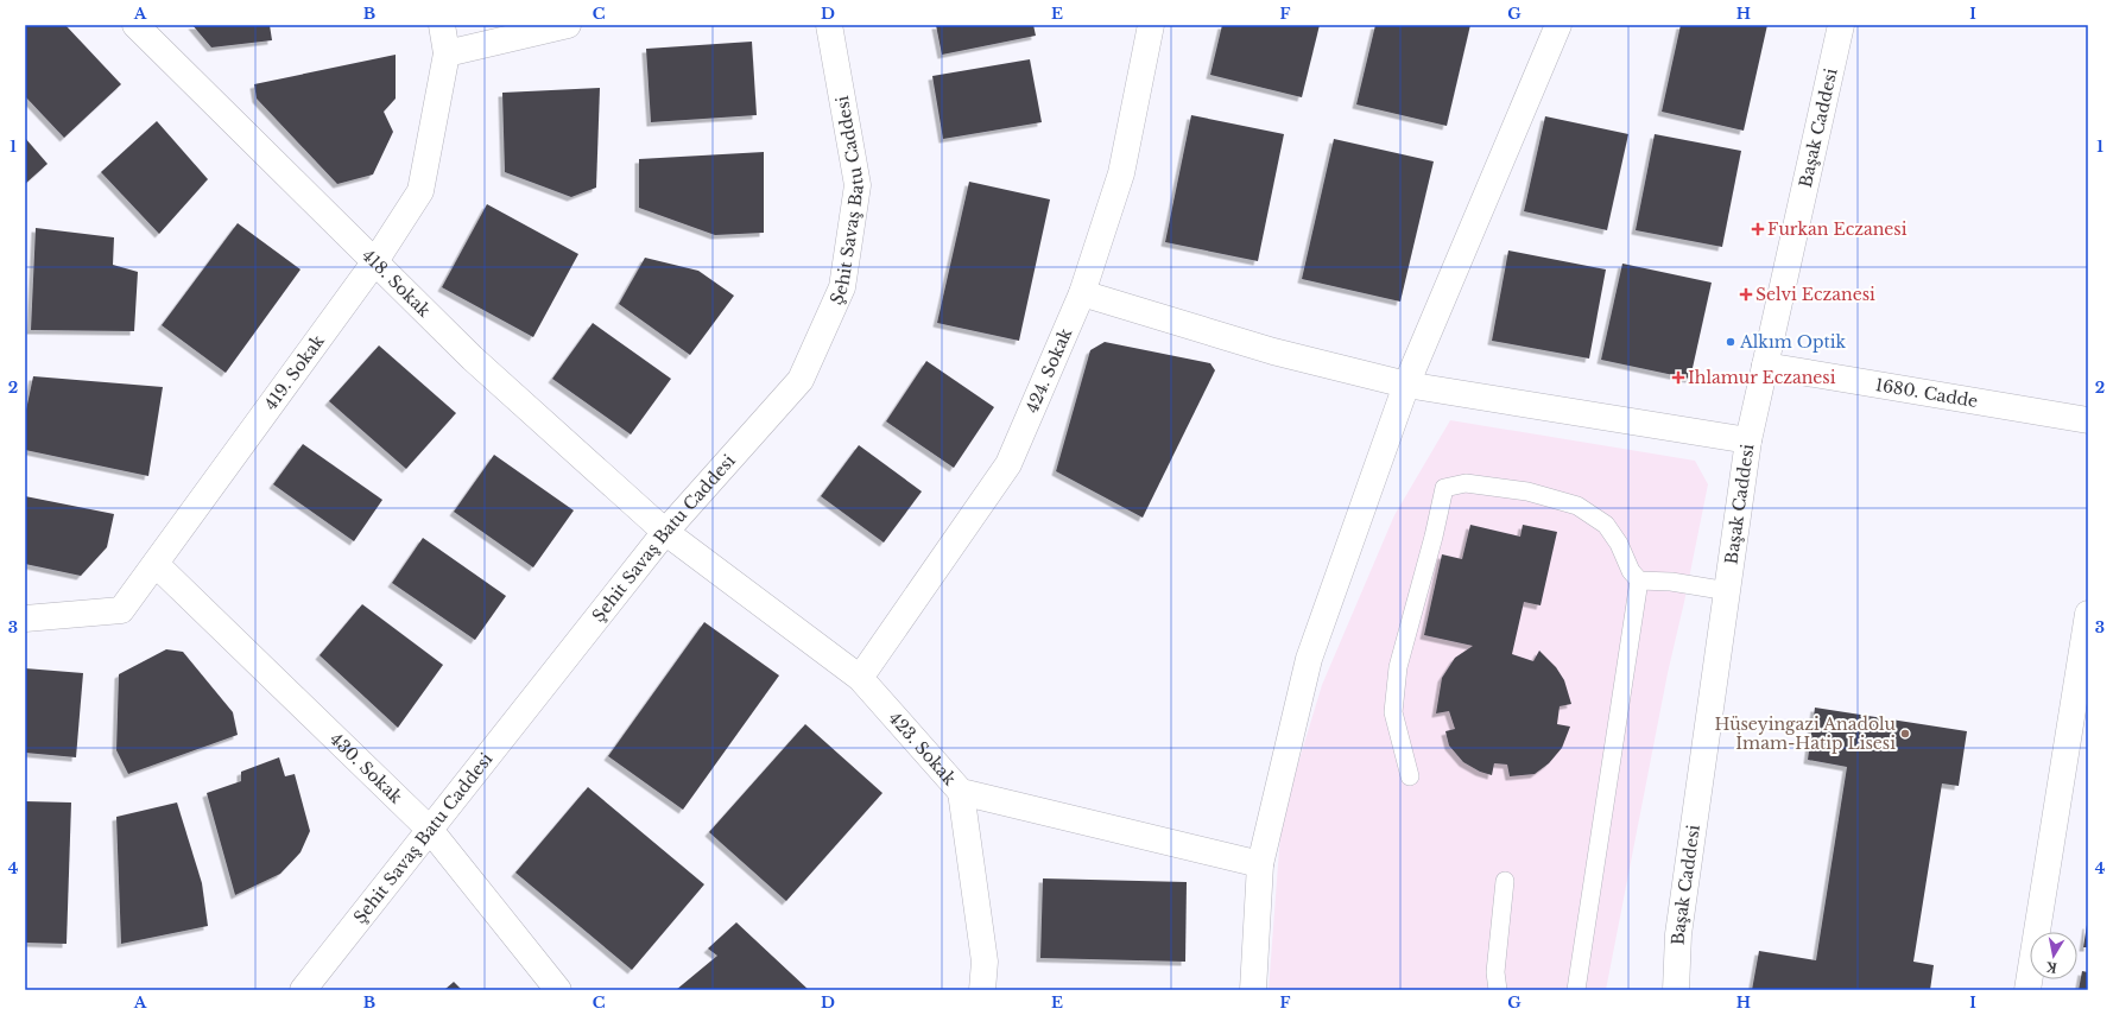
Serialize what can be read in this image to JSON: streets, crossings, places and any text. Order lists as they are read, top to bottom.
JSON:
{
  "streets": {
    "street": [
      "Başak Caddesi",
      "Şehit Savaş Batu Caddesi",
      "418. Sokak",
      "424. Sokak",
      "419. Sokak",
      "1680. Cadde",
      "423. Sokak",
      "430. Sokak"
    ]
  },
  "crossings": [
    ["Başak Caddesi", "1680. Cadde"],
    ["Şehit Savaş Batu Caddesi", "418. Sokak"],
    ["Şehit Savaş Batu Caddesi", "423. Sokak"],
    ["Şehit Savaş Batu Caddesi", "430. Sokak"],
    ["418. Sokak", "419. Sokak"],
    ["418. Sokak", "423. Sokak"],
    ["424. Sokak", "423. Sokak"],
    ["419. Sokak", "430. Sokak"]
  ],
  "places": {
    "health": ["Furkan Eczanesi", "Selvi Eczanesi", "Ihlamur Eczanesi"],
    "other": ["Alkım Optik", "Hüseyingazi Anadolu İmam-Hatip Lisesi"]
  },
  "north": "bottom",
  "grid": {
    "columns": [
      "A",
      "B",
      "C",
      "D",
      "E",
      "F",
      "G",
      "H",
      "I"
    ],
    "rows": [
      "1",
      "2",
      "3",
      "4"
    ]
  }
}
